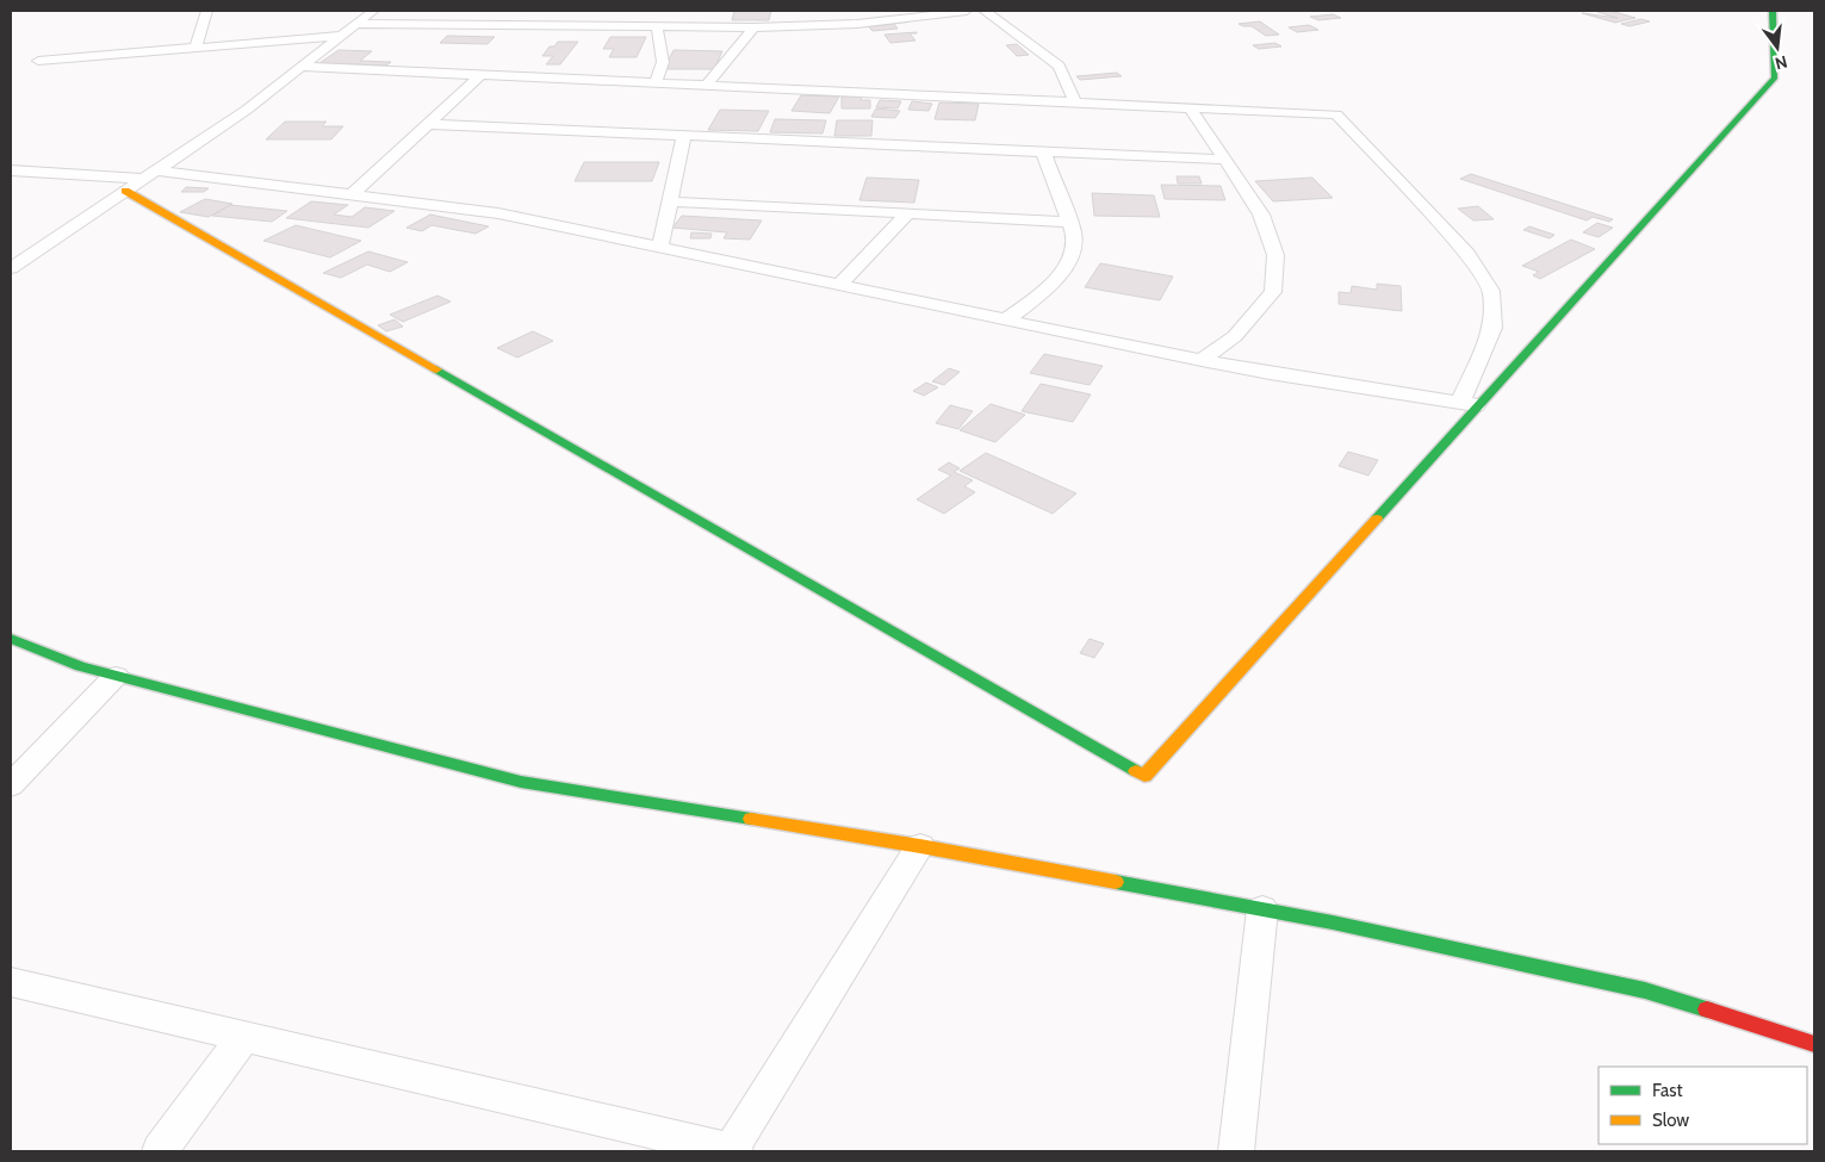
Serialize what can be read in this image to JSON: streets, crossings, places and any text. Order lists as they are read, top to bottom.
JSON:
{
  "legend": ["Fast", "Slow"],
  "north": "bottom"
}
